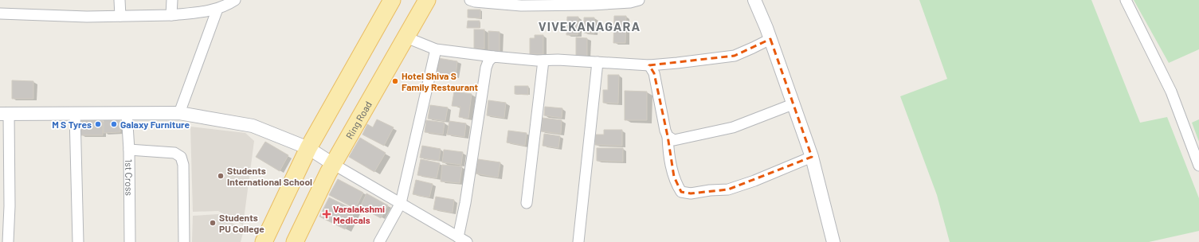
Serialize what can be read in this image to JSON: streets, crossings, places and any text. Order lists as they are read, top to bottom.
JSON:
{
  "streets": {
    "main road": ["Ring Road"],
    "street": ["1st Cross"]
  },
  "districts": ["VIVEKANAGARA"],
  "places": {
    "other": [
      "Hotel Shiva S Family Restaurant",
      "M S Tyres",
      "Galaxy Furniture",
      "Students International School",
      "Students PU College"
    ],
    "health": ["Varalakshmi Medicals"]
  }
}
